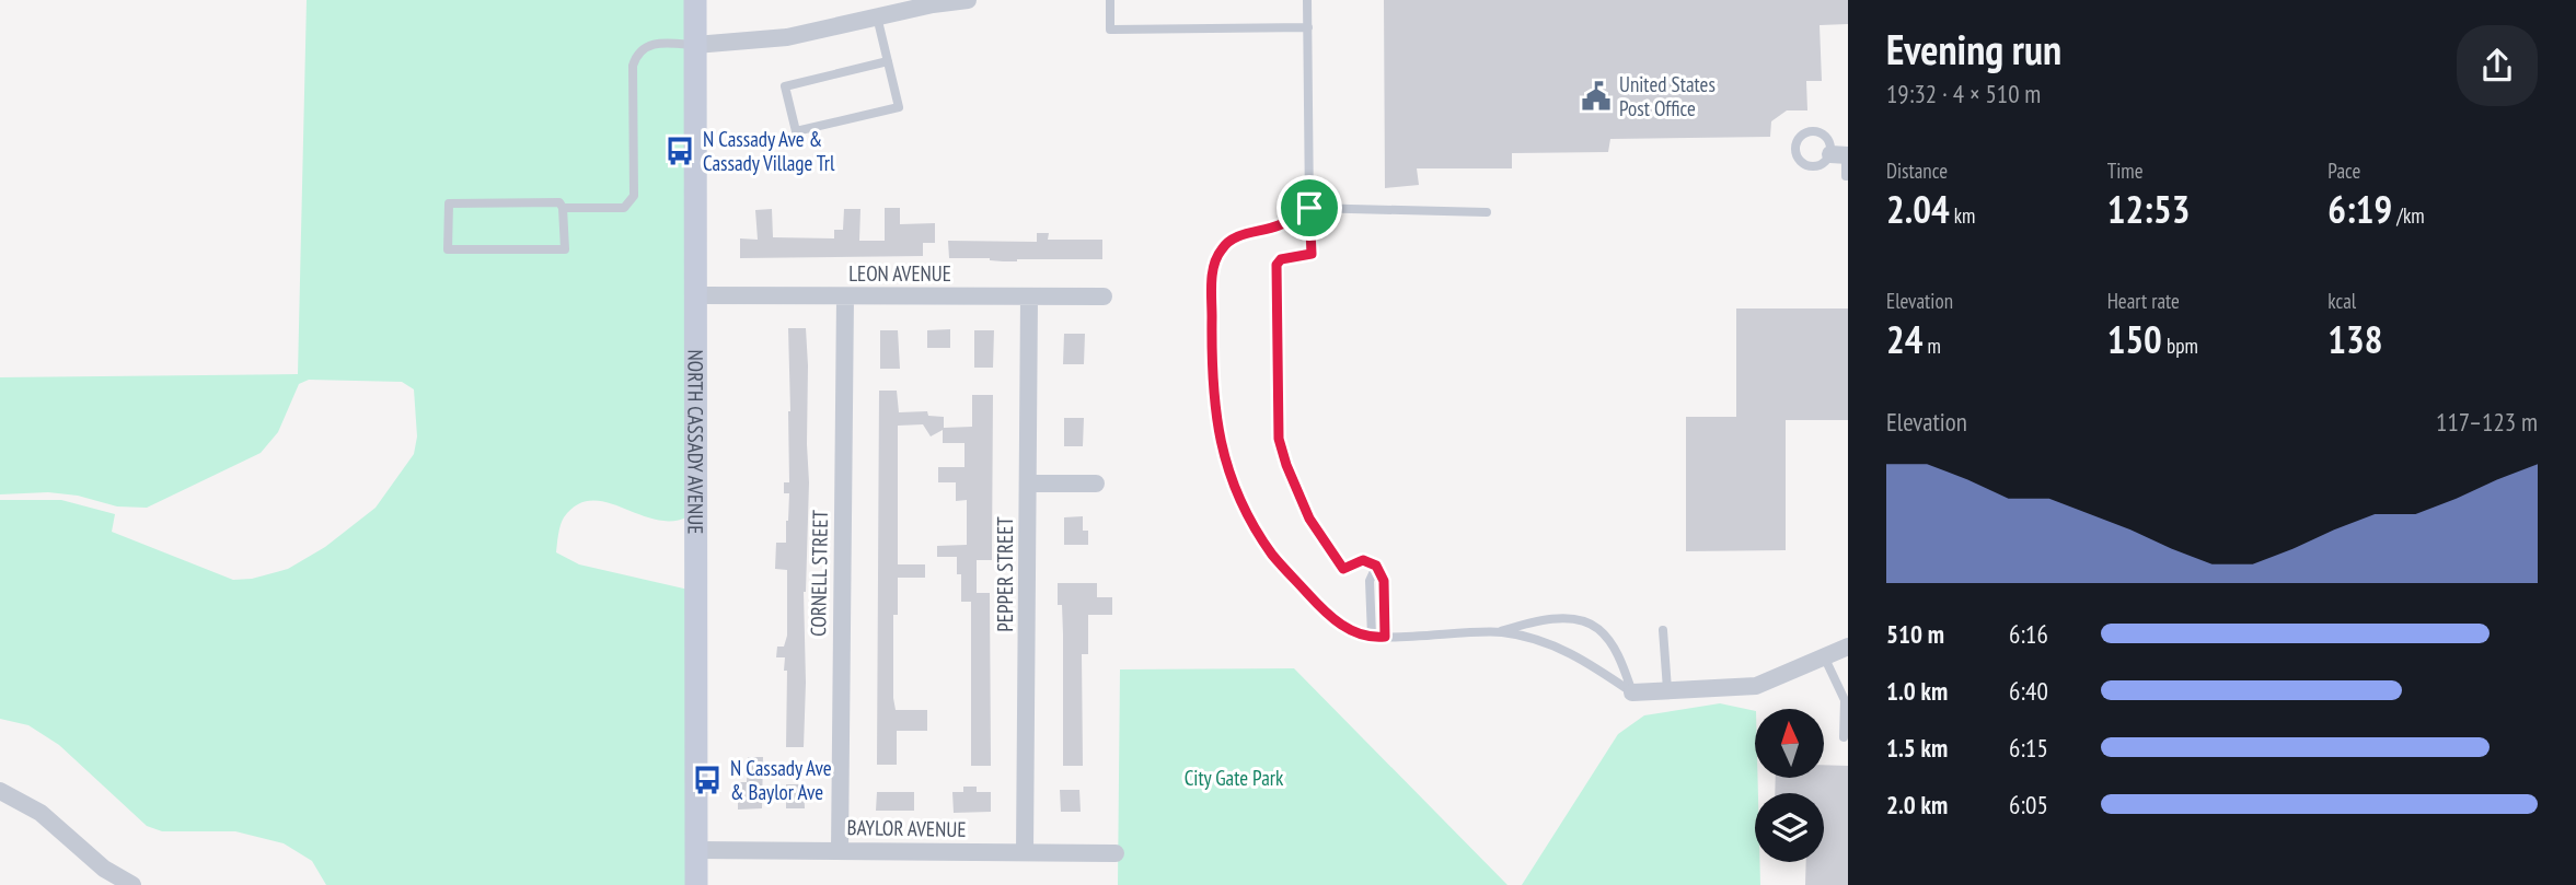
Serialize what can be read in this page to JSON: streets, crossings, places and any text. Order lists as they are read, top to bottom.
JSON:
{
  "streets": {
    "main road": ["NORTH CASSADY AVENUE"],
    "street": [
      "LEON AVENUE",
      "CORNELL STREET",
      "PEPPER STREET",
      "BAYLOR AVENUE"
    ]
  },
  "crossings": [
    ["LEON AVENUE", "NORTH CASSADY AVENUE"],
    ["LEON AVENUE", "CORNELL STREET"],
    ["LEON AVENUE", "PEPPER STREET"],
    ["NORTH CASSADY AVENUE", "BAYLOR AVENUE"],
    ["CORNELL STREET", "BAYLOR AVENUE"],
    ["PEPPER STREET", "BAYLOR AVENUE"]
  ],
  "parks": ["City Gate Park"],
  "places": {
    "public building": ["United States Post Office"],
    "bus stop": ["N Cassady Ave & Cassady Village Trl", "N Cassady Ave & Baylor Ave"]
  },
  "north": "top",
  "page": {
    "heading": ["Evening run", "19:32 · 4 × 510 m"],
    "stats": [
      ["Distance", "2.04 km"],
      ["Time", "12:53"],
      ["Pace", "6:19 /km"],
      ["Elevation", "24 m"],
      ["Heart rate", "150 bpm"],
      ["kcal", "138"]
    ],
    "chart": ["Elevation", "117–123 m"],
    "list": [
      {
        "name": "510 m",
        "note": "6:16"
      },
      {
        "name": "1.0 km",
        "note": "6:40"
      },
      {
        "name": "1.5 km",
        "note": "6:15"
      },
      {
        "name": "2.0 km",
        "note": "6:05"
      }
    ]
  }
}
